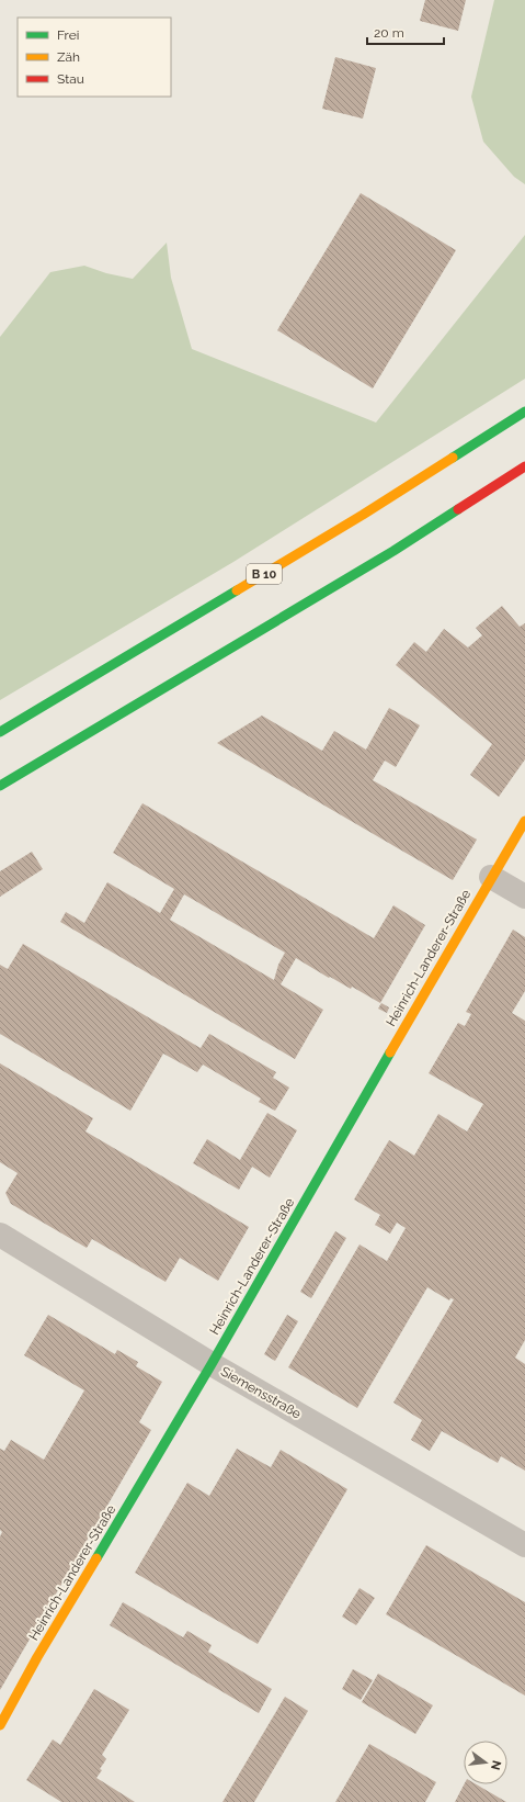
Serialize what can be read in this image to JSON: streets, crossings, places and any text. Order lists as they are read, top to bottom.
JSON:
{
  "streets": {
    "main road": ["B 10", "Heinrich-Landerer-Straße"],
    "street": ["Siemensstraße"]
  },
  "crossings": [
    ["Heinrich-Landerer-Straße", "Siemensstraße"]
  ],
  "legend": ["Frei", "Zäh", "Stau"],
  "scale_bar": "20 m",
  "north": "right"
}
